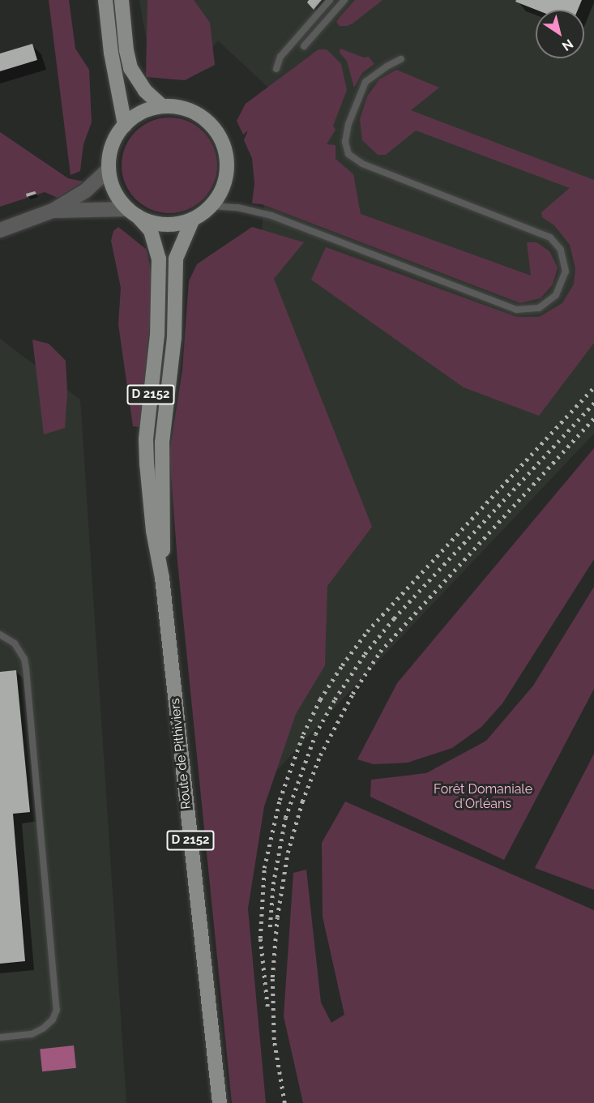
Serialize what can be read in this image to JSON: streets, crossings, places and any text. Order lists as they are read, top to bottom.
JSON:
{
  "streets": {
    "main road": ["D 2152", "Route de Pithiviers"]
  },
  "parks": ["Forêt Domaniale d'Orléans"],
  "north": "bottom right"
}
